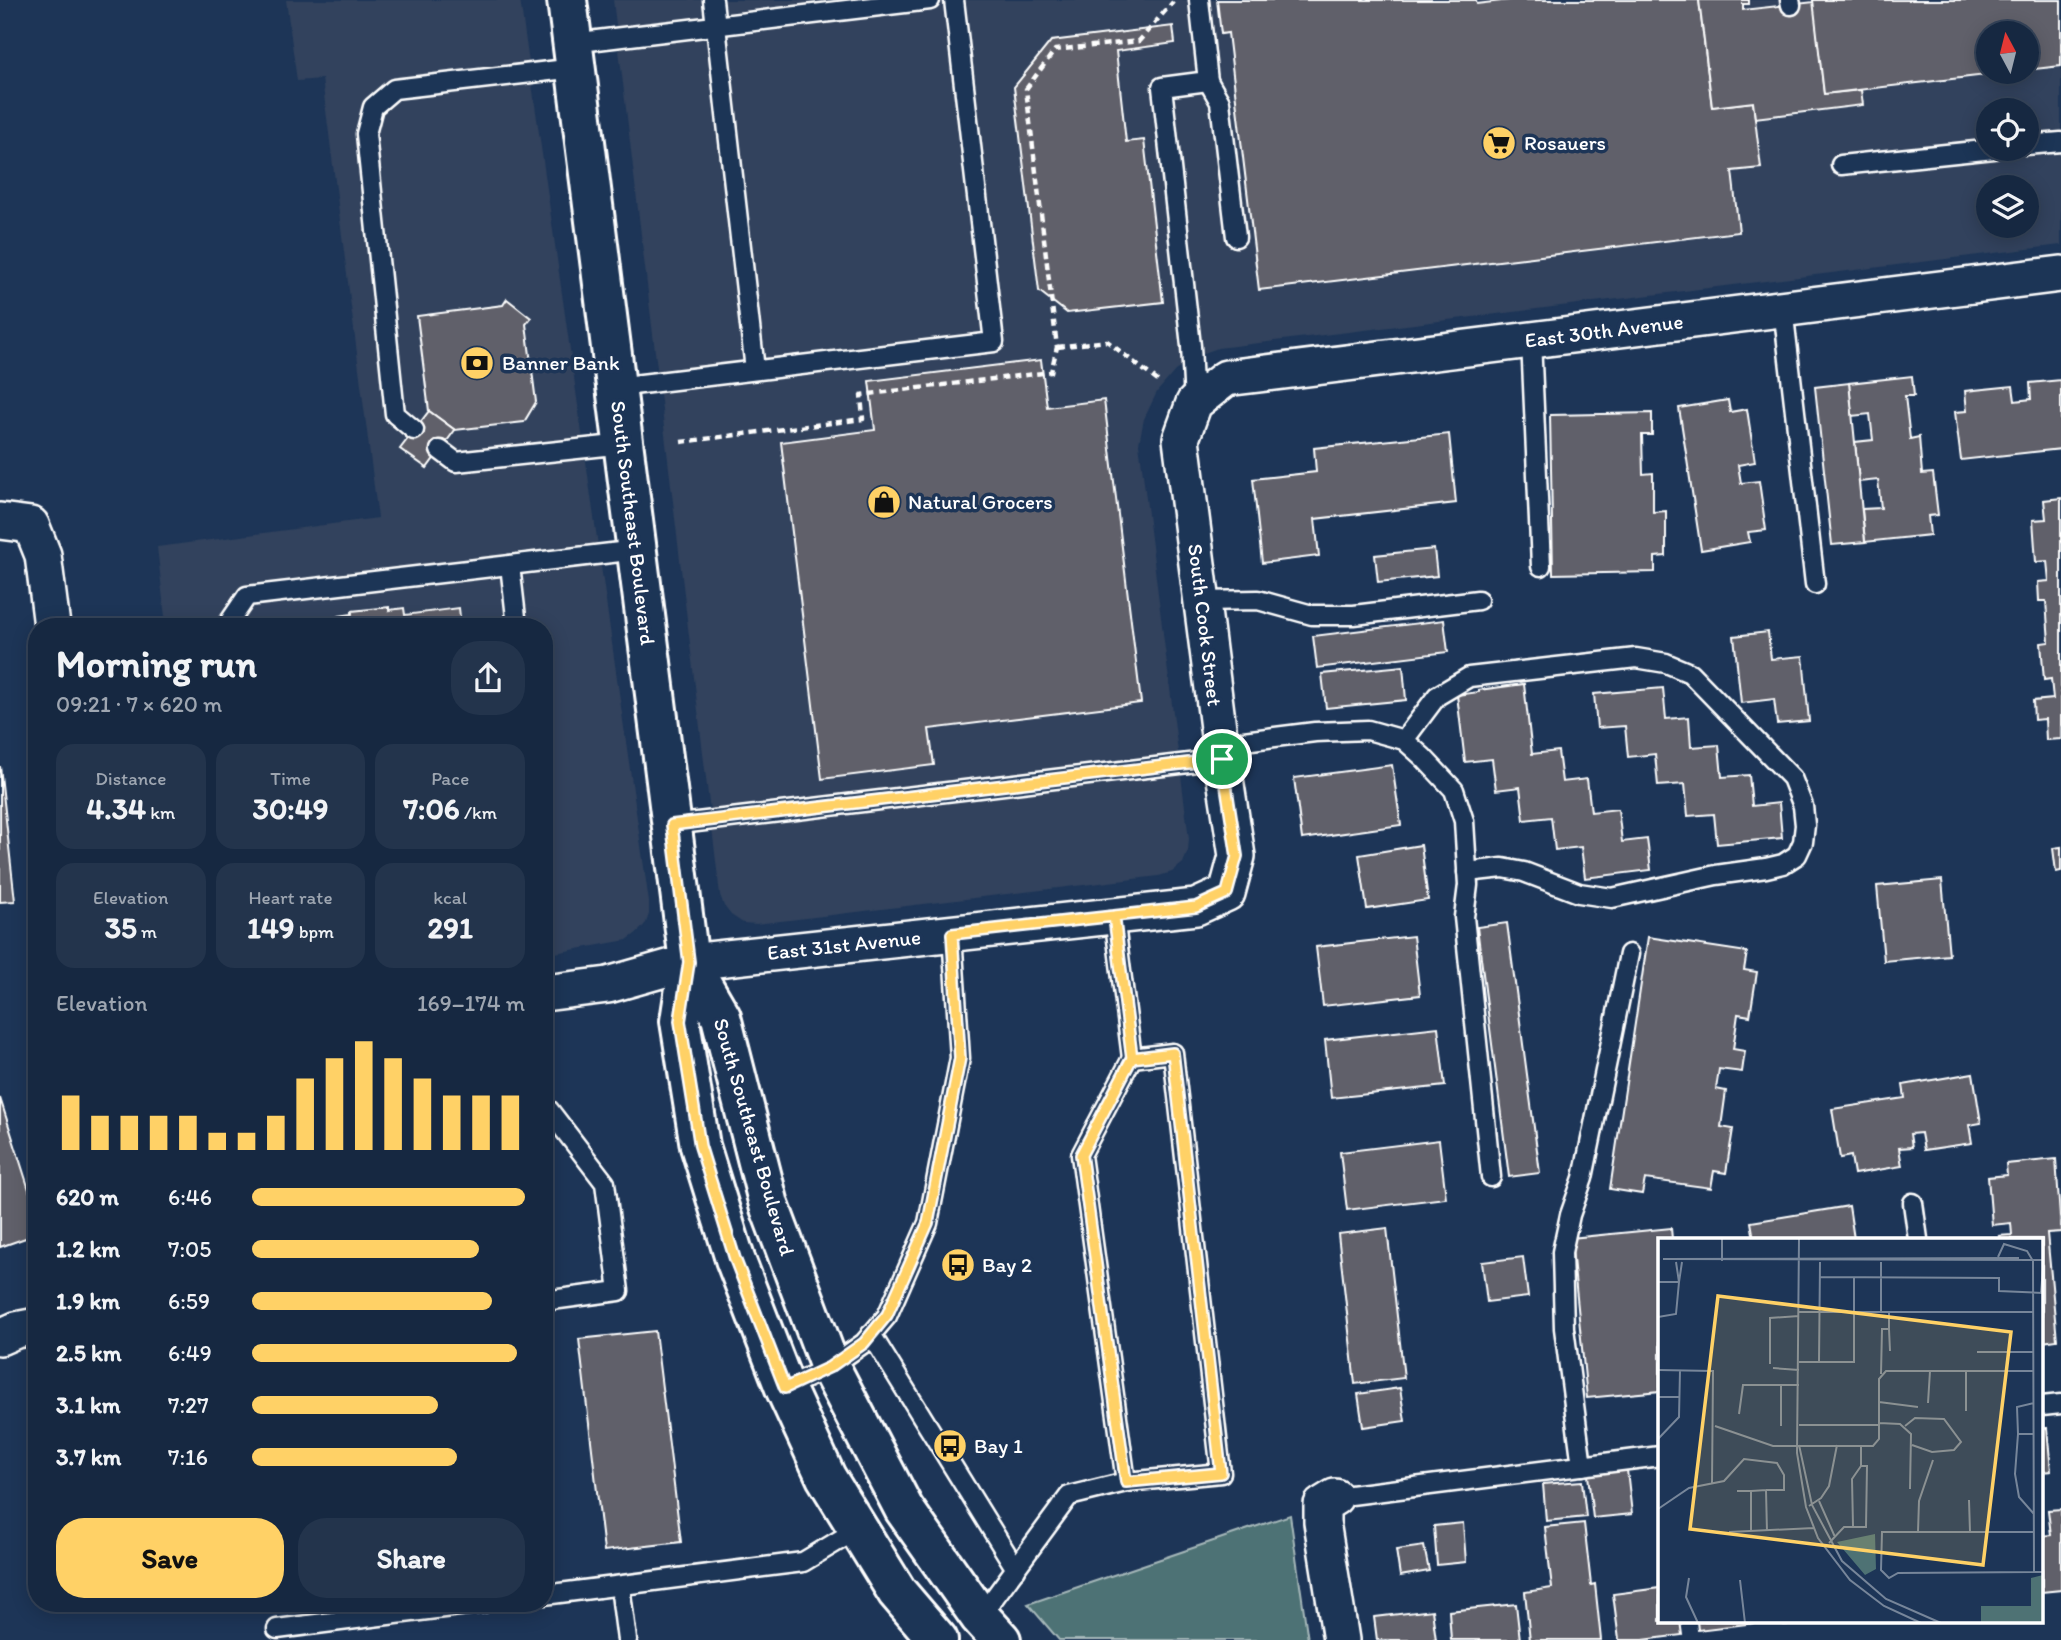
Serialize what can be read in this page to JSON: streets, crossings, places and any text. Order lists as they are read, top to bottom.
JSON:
{
  "streets": {
    "main road": ["South Southeast Boulevard"],
    "street": ["East 30th Avenue", "South Cook Street", "East 31st Avenue"]
  },
  "crossings": [
    ["East 30th Avenue", "South Cook Street"],
    ["South Southeast Boulevard", "East 31st Avenue"],
    ["South Cook Street", "East 31st Avenue"]
  ],
  "places": {
    "supermarket": ["Rosauers"],
    "bank": ["Banner Bank"],
    "shop": ["Natural Grocers"],
    "bus stop": ["Bay 2", "Bay 1"]
  },
  "north": "top",
  "page": {
    "heading": ["Morning run", "09:21 · 7 × 620 m"],
    "stats": [
      ["Distance", "4.34 km"],
      ["Time", "30:49"],
      ["Pace", "7:06 /km"],
      ["Elevation", "35 m"],
      ["Heart rate", "149 bpm"],
      ["kcal", "291"]
    ],
    "chart": ["Elevation", "169–174 m"],
    "list": [
      {
        "name": "620 m",
        "note": "6:46"
      },
      {
        "name": "1.2 km",
        "note": "7:05"
      },
      {
        "name": "1.9 km",
        "note": "6:59"
      },
      {
        "name": "2.5 km",
        "note": "6:49"
      },
      {
        "name": "3.1 km",
        "note": "7:27"
      },
      {
        "name": "3.7 km",
        "note": "7:16"
      }
    ],
    "buttons": ["Save", "Share"]
  }
}
